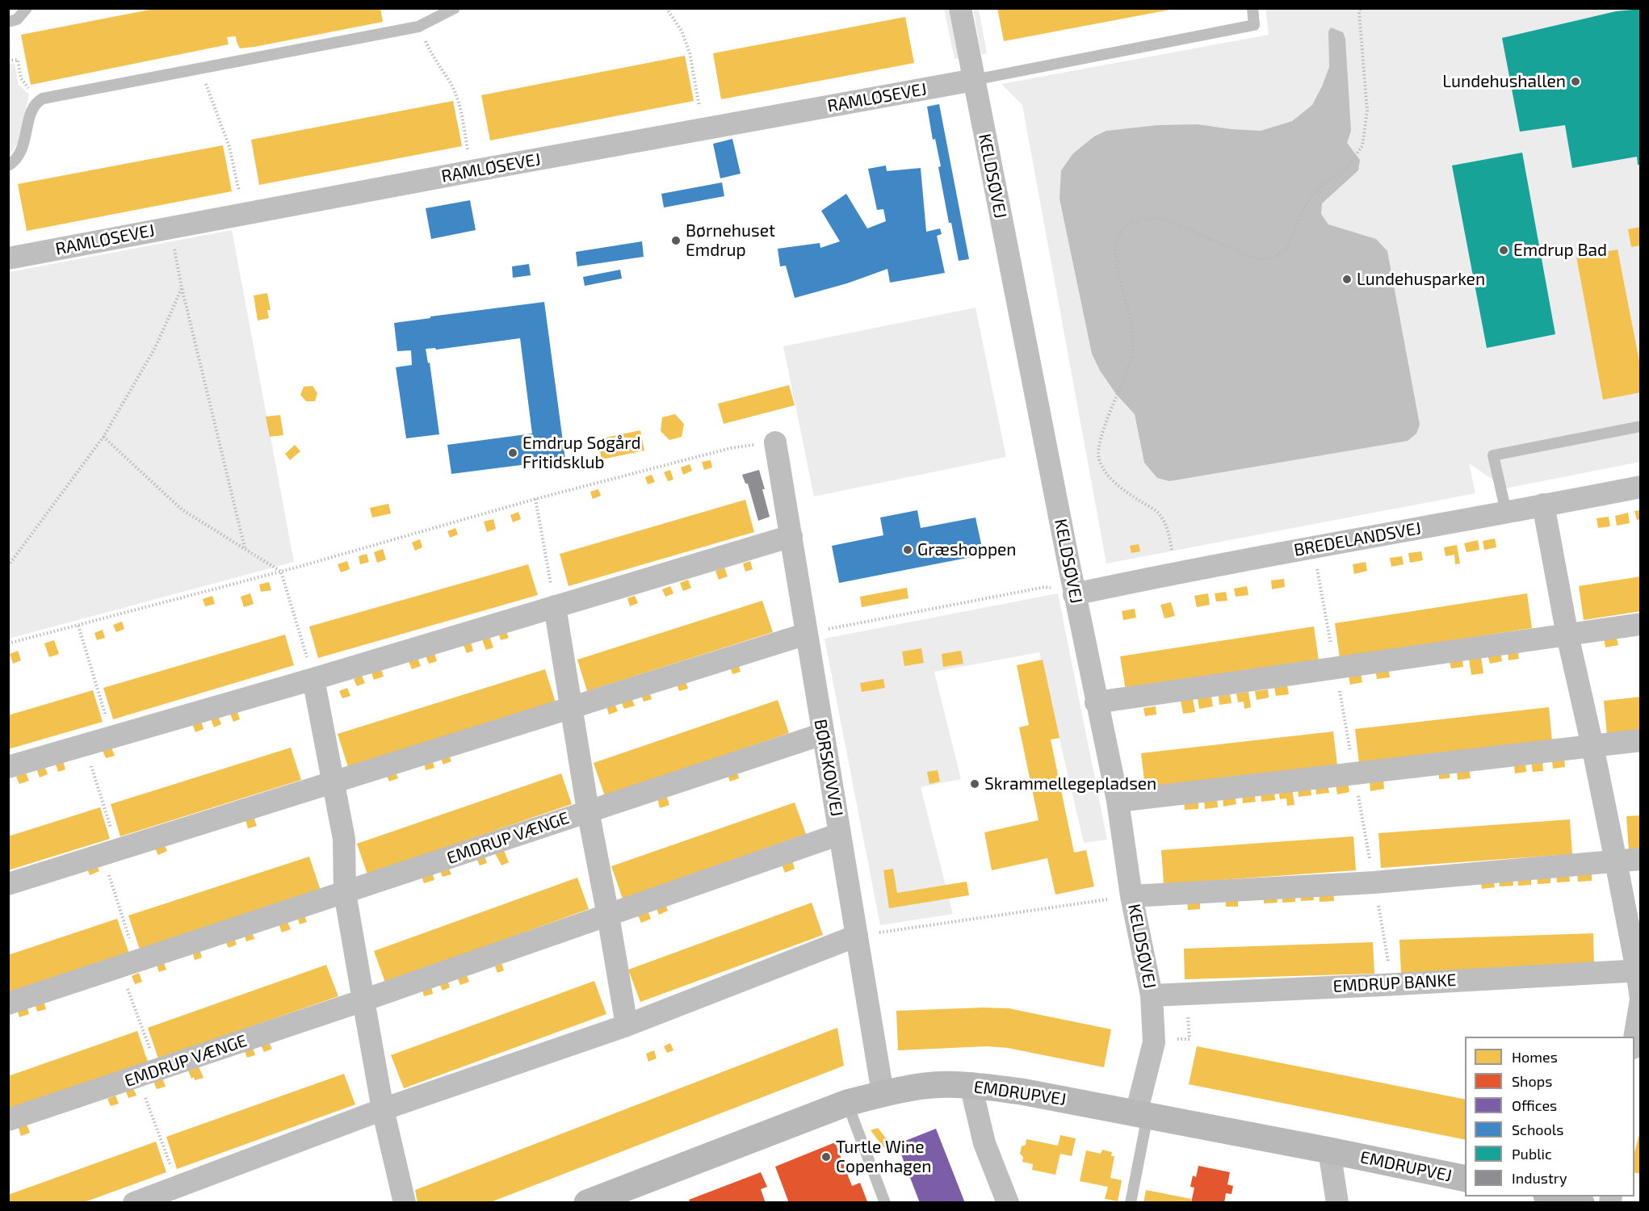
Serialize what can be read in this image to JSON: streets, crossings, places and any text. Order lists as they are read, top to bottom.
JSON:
{
  "streets": {
    "street": [
      "RAMLØSEVEJ",
      "KELDSØVEJ",
      "BREDELANDSVEJ",
      "BØRSKOVVEJ",
      "EMDRUP VÆNGE",
      "EMDRUP BANKE",
      "EMDRUPVEJ"
    ]
  },
  "crossings": [
    ["RAMLØSEVEJ", "KELDSØVEJ"],
    ["KELDSØVEJ", "BREDELANDSVEJ"],
    ["KELDSØVEJ", "EMDRUP BANKE"],
    ["KELDSØVEJ", "EMDRUPVEJ"],
    ["BØRSKOVVEJ", "EMDRUP VÆNGE"],
    ["BØRSKOVVEJ", "EMDRUPVEJ"]
  ],
  "places": [
    "Lundehushallen",
    "Børnehuset Emdrup",
    "Emdrup Bad",
    "Lundehusparken",
    "Emdrup Søgård Fritidsklub",
    "Græshoppen",
    "Skrammellegepladsen",
    "Turtle Wine Copenhagen"
  ],
  "legend": [
    "Homes",
    "Shops",
    "Offices",
    "Schools",
    "Public",
    "Industry"
  ]
}
